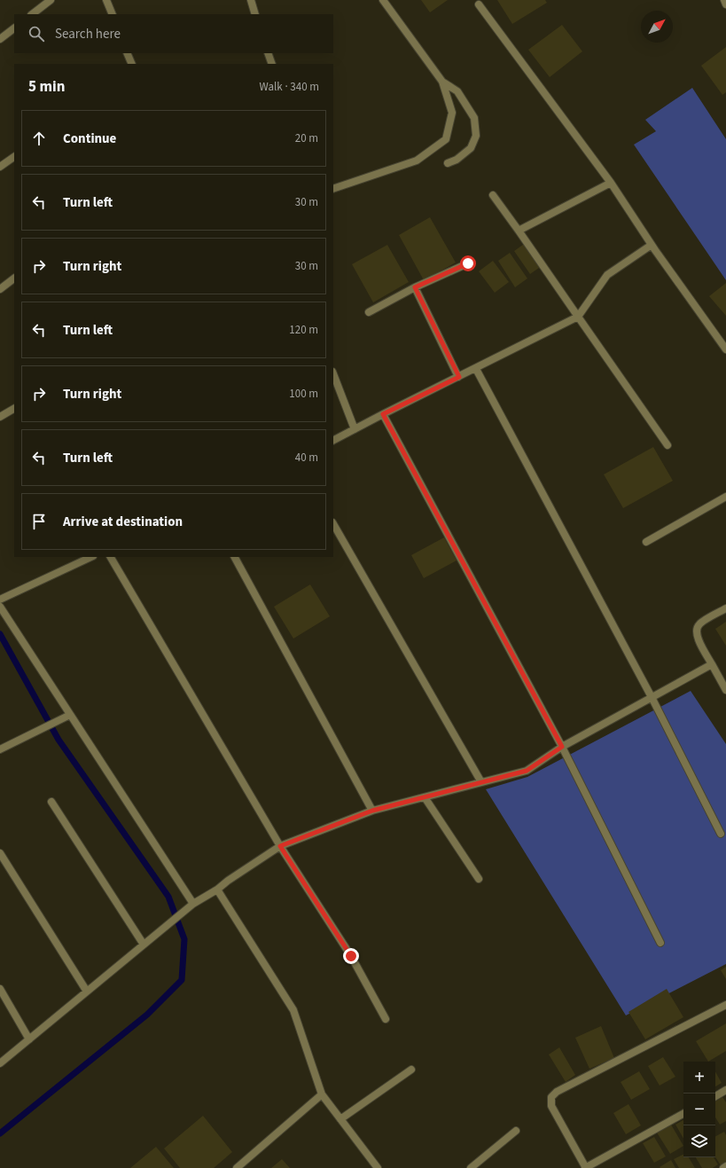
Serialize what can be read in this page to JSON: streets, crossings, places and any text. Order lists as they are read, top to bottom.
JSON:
{
  "north": "top right",
  "page": {
    "search": "Search here",
    "heading": ["5 min", "Walk · 340 m"],
    "list": [
      ["Continue", "20 m"],
      ["Turn left", "30 m"],
      ["Turn right", "30 m"],
      ["Turn left", "120 m"],
      ["Turn right", "100 m"],
      ["Turn left", "40 m"],
      "Arrive at destination"
    ],
    "map_buttons": ["+", "−"]
  }
}
